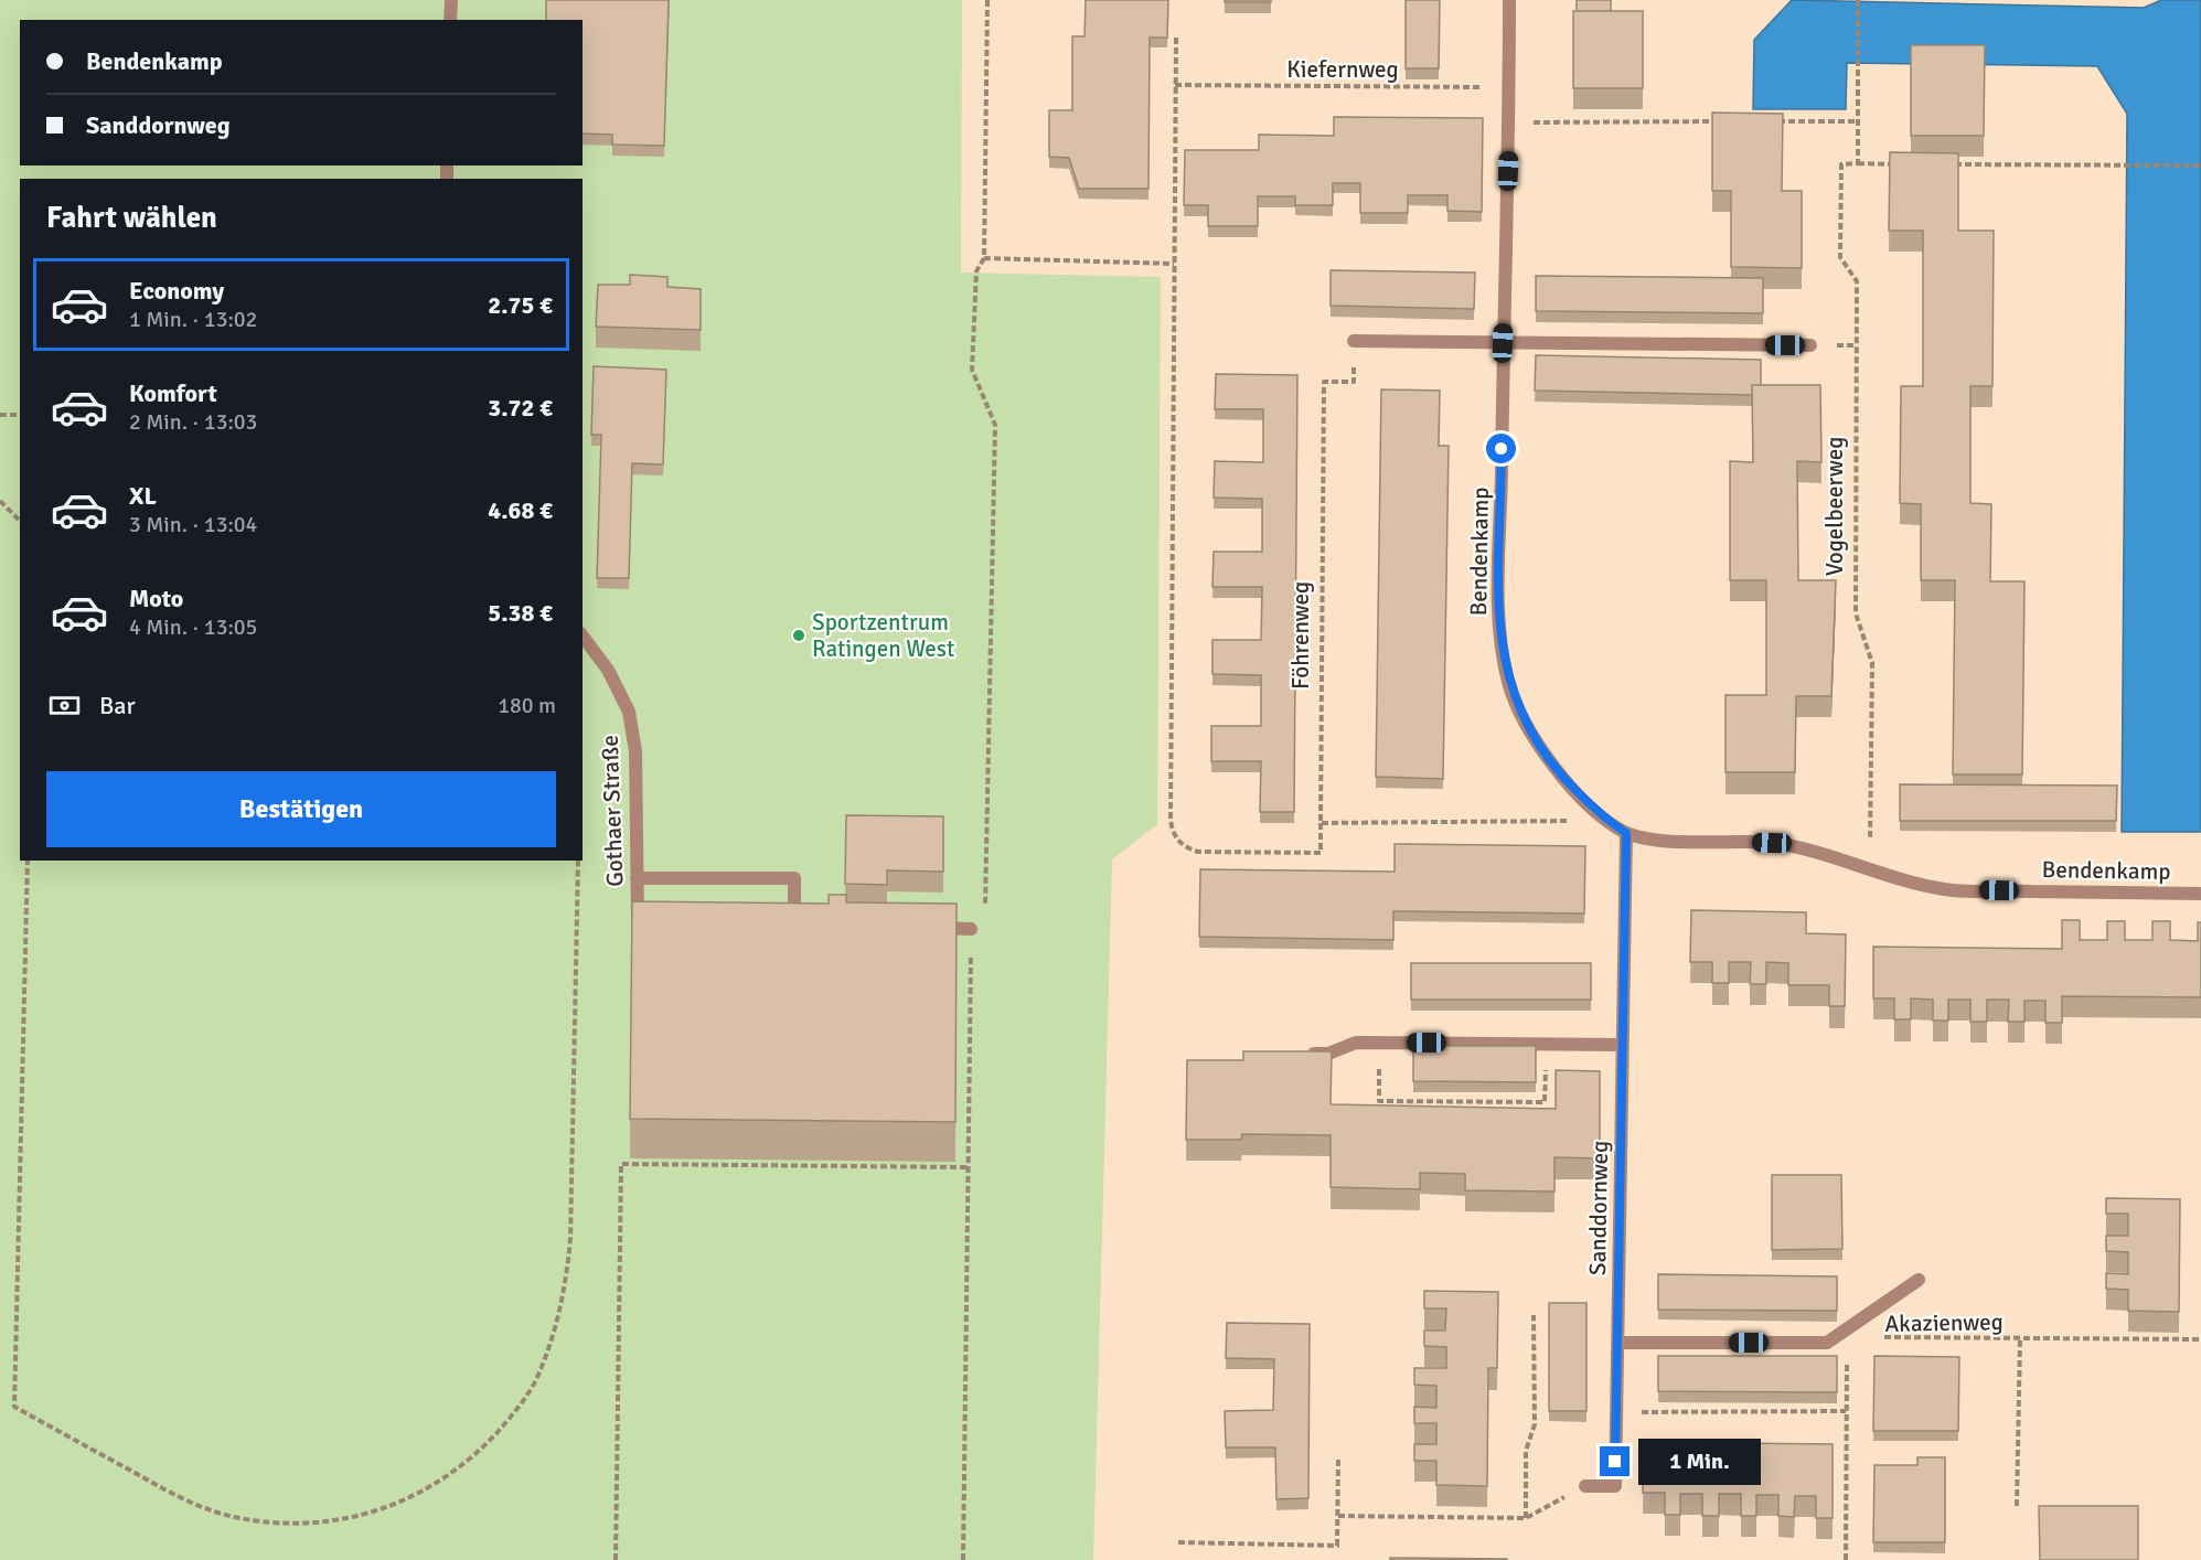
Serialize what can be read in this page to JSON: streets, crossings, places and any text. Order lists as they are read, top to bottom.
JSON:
{
  "streets": {
    "street": ["Bendenkamp", "Gothaer Straße", "Sanddornweg"],
    "path": [
      "Kiefernweg",
      "Vogelbeerweg",
      "Föhrenweg",
      "Akazienweg"
    ]
  },
  "crossings": [
    ["Kiefernweg", "Bendenkamp"],
    ["Vogelbeerweg", "Bendenkamp"],
    ["Bendenkamp", "Sanddornweg"]
  ],
  "places": ["Sportzentrum Ratingen West"],
  "page": {
    "banner": ["Bendenkamp", "Sanddornweg"],
    "heading": "Fahrt wählen",
    "list": [
      {
        "name": "Economy",
        "note": "1 Min. · 13:02",
        "value": "2.75 €"
      },
      {
        "name": "Komfort",
        "note": "2 Min. · 13:03",
        "value": "3.72 €"
      },
      {
        "name": "XL",
        "note": "3 Min. · 13:04",
        "value": "4.68 €"
      },
      {
        "name": "Moto",
        "note": "4 Min. · 13:05",
        "value": "5.38 €"
      }
    ],
    "pay": ["Bar", "180 m"],
    "buttons": "Bestätigen",
    "bubble": "1 Min."
  }
}
